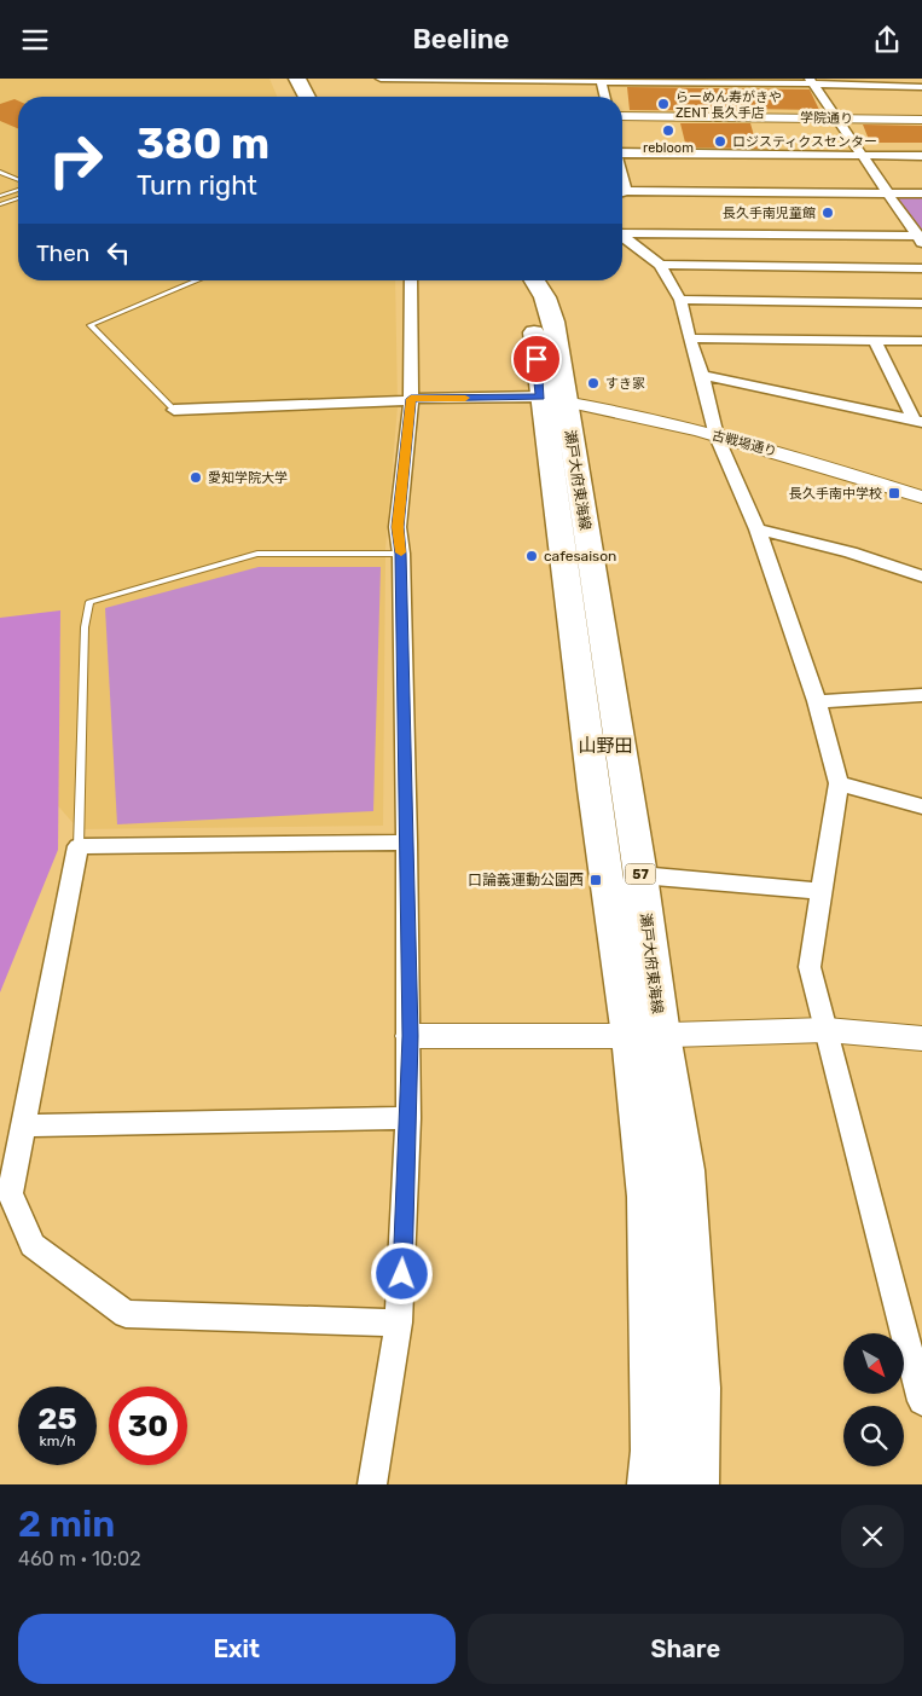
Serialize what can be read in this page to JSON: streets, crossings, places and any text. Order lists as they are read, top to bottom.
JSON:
{
  "streets": {
    "main road": ["瀬戸大府東海線", "57"],
    "street": ["学院通り", "古戦場通り"]
  },
  "crossings": [
    ["古戦場通り", "瀬戸大府東海線"]
  ],
  "districts": ["山野田"],
  "places": {
    "other": [
      "らーめん寿がきや ZENT 長久手店",
      "rebloom",
      "ロジスティクスセンター",
      "長久手南児童館",
      "すき家",
      "愛知学院大学",
      "cafesaison"
    ],
    "transit": ["長久手南中学校", "口論義運動公園西"]
  },
  "north": "bottom right",
  "page": {
    "header": "Beeline",
    "turn": ["380 m", "Turn right"],
    "then": "Then",
    "speed": "25 km/h",
    "limit": "30",
    "heading": ["2 min", "460 m · 10:02"],
    "buttons": ["Exit", "Share"]
  }
}
